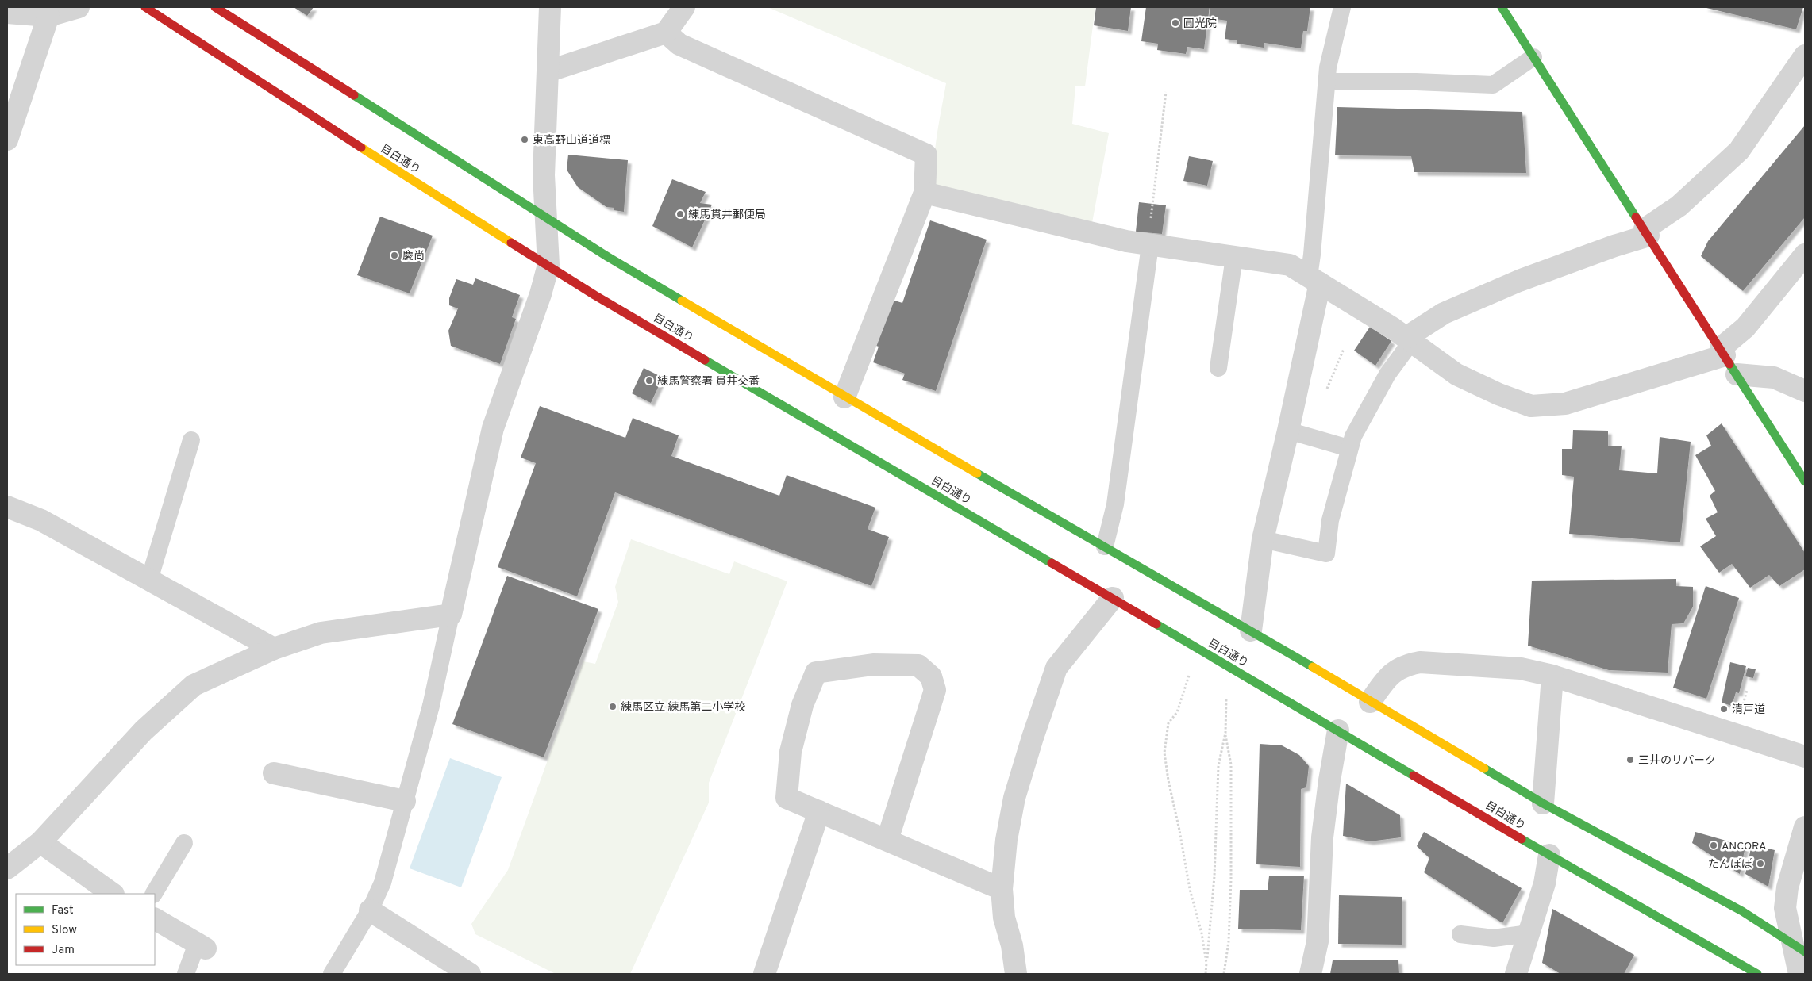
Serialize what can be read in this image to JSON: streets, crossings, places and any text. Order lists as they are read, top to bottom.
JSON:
{
  "streets": {
    "main road": ["目白通り"]
  },
  "places": [
    "圓光院",
    "東高野山道道標",
    "練馬貫井郵便局",
    "慶尚",
    "練馬警察署 貫井交番",
    "練馬区立 練馬第二小学校",
    "清戸道",
    "三井のリパーク",
    "ANCORA",
    "たんぽぽ"
  ],
  "legend": ["Fast", "Slow", "Jam"]
}
